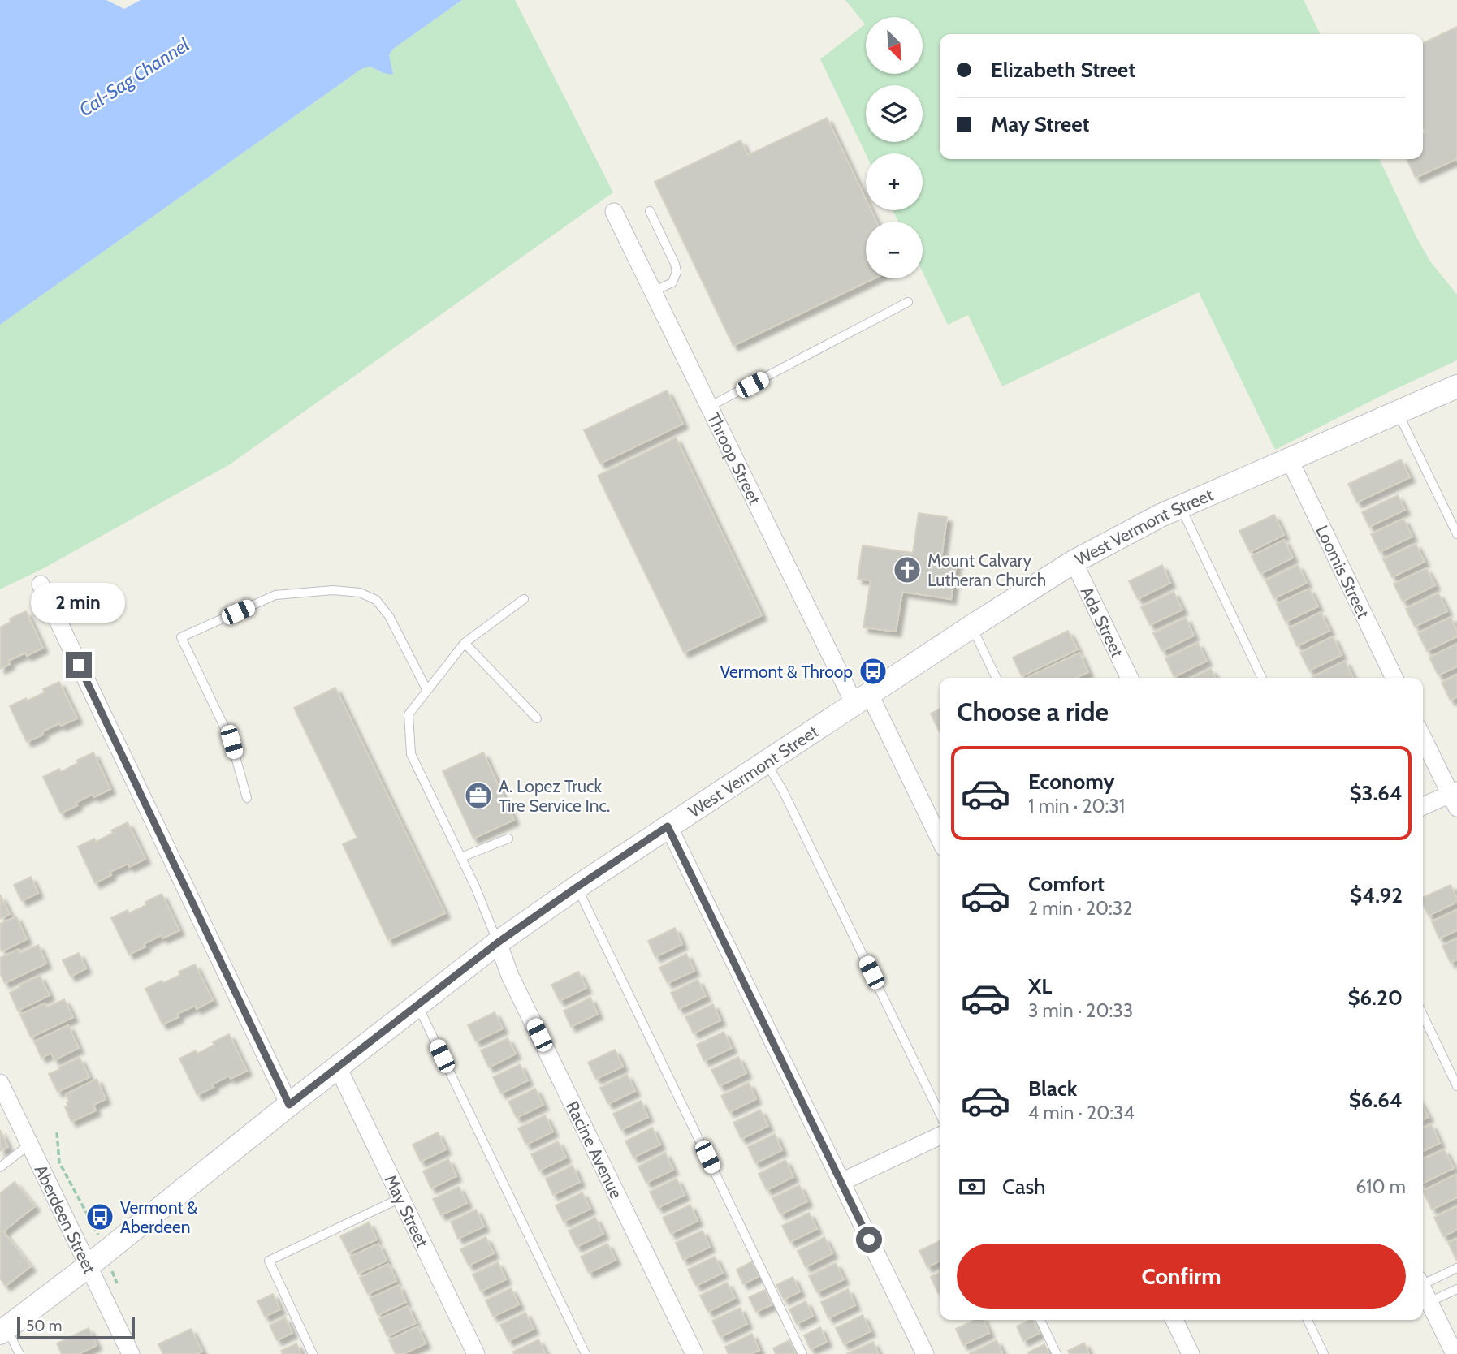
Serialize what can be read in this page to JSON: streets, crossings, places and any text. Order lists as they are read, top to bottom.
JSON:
{
  "streets": {
    "street": [
      "Throop Street",
      "West Vermont Street",
      "Loomis Street",
      "Ada Street",
      "Racine Avenue",
      "May Street",
      "Aberdeen Street"
    ]
  },
  "crossings": [
    ["Throop Street", "West Vermont Street"],
    ["West Vermont Street", "Loomis Street"],
    ["West Vermont Street", "Ada Street"],
    ["West Vermont Street", "Racine Avenue"],
    ["West Vermont Street", "May Street"],
    ["West Vermont Street", "Aberdeen Street"]
  ],
  "water": ["Cal-Sag Channel"],
  "places": {
    "church": ["Mount Calvary Lutheran Church"],
    "bus stop": ["Vermont & Throop", "Vermont & Aberdeen"],
    "office": ["A. Lopez Truck Tire Service Inc."]
  },
  "scale_bar": "50 m",
  "north": "bottom right",
  "page": {
    "map_buttons": ["+", "−"],
    "banner": ["Elizabeth Street", "May Street"],
    "bubble": "2 min",
    "heading": "Choose a ride",
    "list": [
      {
        "name": "Economy",
        "note": "1 min · 20:31",
        "value": "$3.64"
      },
      {
        "name": "Comfort",
        "note": "2 min · 20:32",
        "value": "$4.92"
      },
      {
        "name": "XL",
        "note": "3 min · 20:33",
        "value": "$6.20"
      },
      {
        "name": "Black",
        "note": "4 min · 20:34",
        "value": "$6.64"
      }
    ],
    "pay": ["Cash", "610 m"],
    "buttons": "Confirm",
    "scale": "50 m"
  }
}
